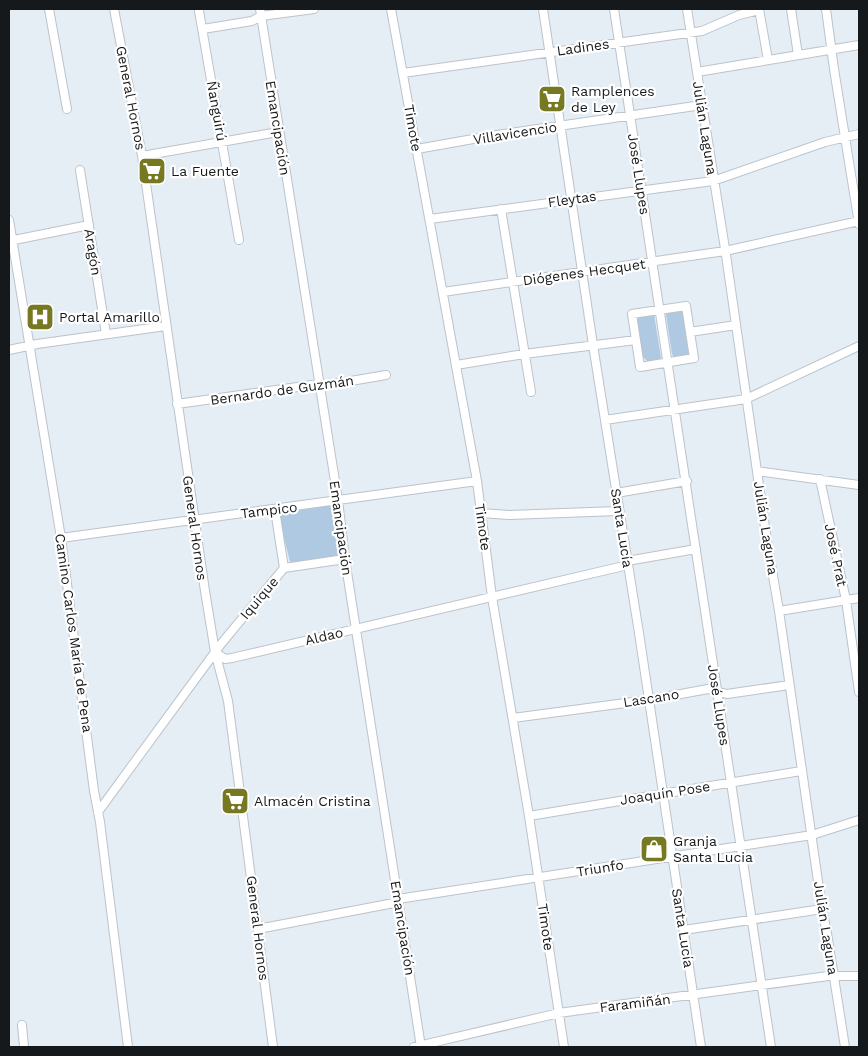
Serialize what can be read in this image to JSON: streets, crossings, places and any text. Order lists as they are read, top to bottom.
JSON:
{
  "streets": {
    "street": [
      "Ladines",
      "General Hornos",
      "Ñanguirú",
      "Emancipación",
      "Timote",
      "Julián Laguna",
      "Villavicencio",
      "José Llupes",
      "Fleytas",
      "Aragón",
      "Diógenes Hecquet",
      "Bernardo de Guzmán",
      "Tampico",
      "Santa Lucía",
      "José Prat",
      "Iquique",
      "Camino Carlos María de Pena",
      "Aldao",
      "Lascano",
      "Joaquín Pose",
      "Triunfo",
      "Faramiñán"
    ]
  },
  "crossings": [
    ["Ladines", "Timote"],
    ["Ladines", "Julián Laguna"],
    ["Ladines", "José Llupes"],
    ["Ladines", "Santa Lucía"],
    ["General Hornos", "Bernardo de Guzmán"],
    ["General Hornos", "Tampico"],
    ["General Hornos", "Iquique"],
    ["General Hornos", "Aldao"],
    ["General Hornos", "Triunfo"],
    ["Emancipación", "Bernardo de Guzmán"],
    ["Emancipación", "Tampico"],
    ["Emancipación", "Iquique"],
    ["Emancipación", "Aldao"],
    ["Emancipación", "Triunfo"],
    ["Emancipación", "Faramiñán"],
    ["Timote", "Villavicencio"],
    ["Timote", "Fleytas"],
    ["Timote", "Diógenes Hecquet"],
    ["Timote", "Tampico"],
    ["Timote", "Aldao"],
    ["Timote", "Lascano"],
    ["Timote", "Joaquín Pose"],
    ["Timote", "Triunfo"],
    ["Timote", "Faramiñán"],
    ["Julián Laguna", "Villavicencio"],
    ["Julián Laguna", "Fleytas"],
    ["Julián Laguna", "Diógenes Hecquet"],
    ["Julián Laguna", "Lascano"],
    ["Julián Laguna", "Joaquín Pose"],
    ["Julián Laguna", "Triunfo"],
    ["Julián Laguna", "Faramiñán"],
    ["Villavicencio", "José Llupes"],
    ["Villavicencio", "Santa Lucía"],
    ["José Llupes", "Fleytas"],
    ["José Llupes", "Diógenes Hecquet"],
    ["José Llupes", "Aldao"],
    ["José Llupes", "Lascano"],
    ["José Llupes", "Joaquín Pose"],
    ["José Llupes", "Triunfo"],
    ["José Llupes", "Faramiñán"],
    ["Fleytas", "Santa Lucía"],
    ["Diógenes Hecquet", "Santa Lucía"],
    ["Tampico", "Camino Carlos María de Pena"],
    ["Santa Lucía", "Aldao"],
    ["Santa Lucía", "Lascano"],
    ["Santa Lucía", "Joaquín Pose"],
    ["Santa Lucía", "Triunfo"],
    ["Santa Lucía", "Faramiñán"],
    ["Iquique", "Aldao"]
  ],
  "places": {
    "supermarket": ["Ramplences de Ley", "La Fuente", "Almacén Cristina"],
    "hospital": ["Portal Amarillo"],
    "shop": ["Granja Santa Lucia"]
  }
}
